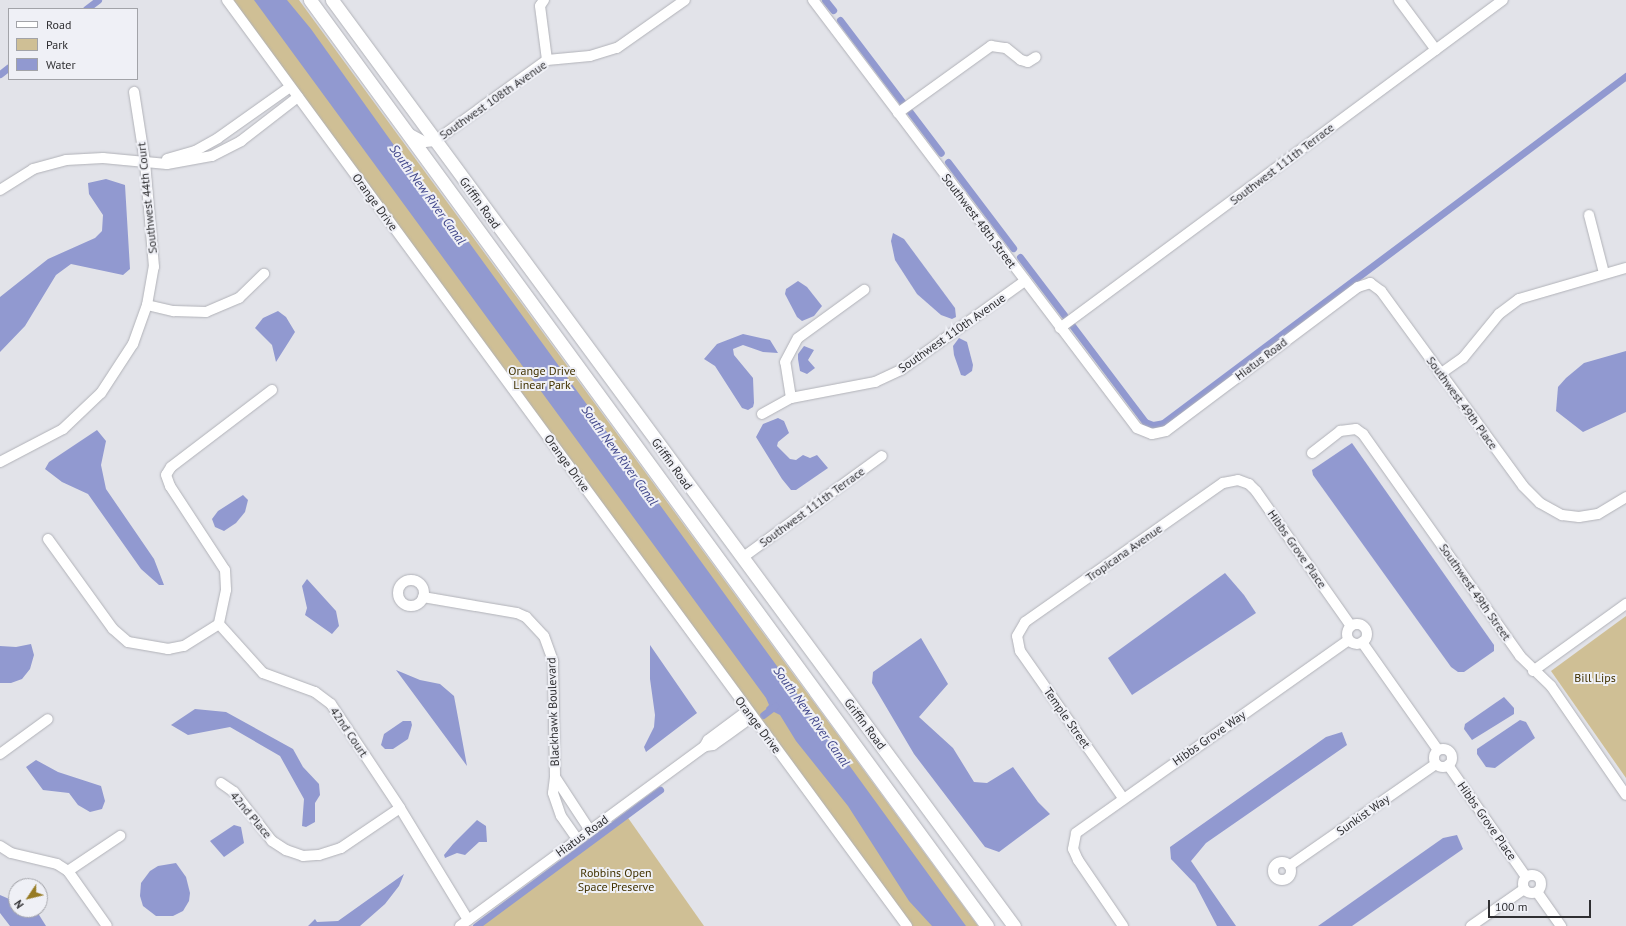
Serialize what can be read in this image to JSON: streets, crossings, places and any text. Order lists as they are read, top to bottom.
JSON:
{
  "streets": {
    "main road": ["Griffin Road"],
    "street": [
      "Southwest 108th Avenue",
      "Southwest 111th Terrace",
      "Southwest 44th Court",
      "Orange Drive",
      "Southwest 48th Street",
      "Southwest 110th Avenue",
      "Hiatus Road",
      "Southwest 49th Place",
      "Hibbs Grove Place",
      "Tropicana Avenue",
      "Southwest 49th Street",
      "Blackhawk Boulevard",
      "Temple Street",
      "42nd Court",
      "Hibbs Grove Way",
      "42nd Place",
      "Sunkist Way"
    ]
  },
  "crossings": [
    ["Southwest 108th Avenue", "Griffin Road"],
    ["Southwest 111th Terrace", "Griffin Road"],
    ["Southwest 111th Terrace", "Southwest 48th Street"],
    ["Orange Drive", "Hiatus Road"],
    ["Southwest 48th Street", "Southwest 110th Avenue"],
    ["Southwest 48th Street", "Hiatus Road"],
    ["Hiatus Road", "Southwest 49th Place"],
    ["Hiatus Road", "Blackhawk Boulevard"],
    ["Hiatus Road", "42nd Court"],
    ["Hibbs Grove Place", "Tropicana Avenue"],
    ["Hibbs Grove Place", "Hibbs Grove Way"],
    ["Hibbs Grove Place", "Sunkist Way"],
    ["Tropicana Avenue", "Temple Street"],
    ["Temple Street", "Hibbs Grove Way"],
    ["42nd Court", "42nd Place"]
  ],
  "water": ["South New River Canal"],
  "parks": ["Orange Drive Linear Park", "Bill Lips", "Robbins Open Space Preserve"],
  "legend": ["Road", "Park", "Water"],
  "scale_bar": "100 m",
  "north": "bottom left"
}
